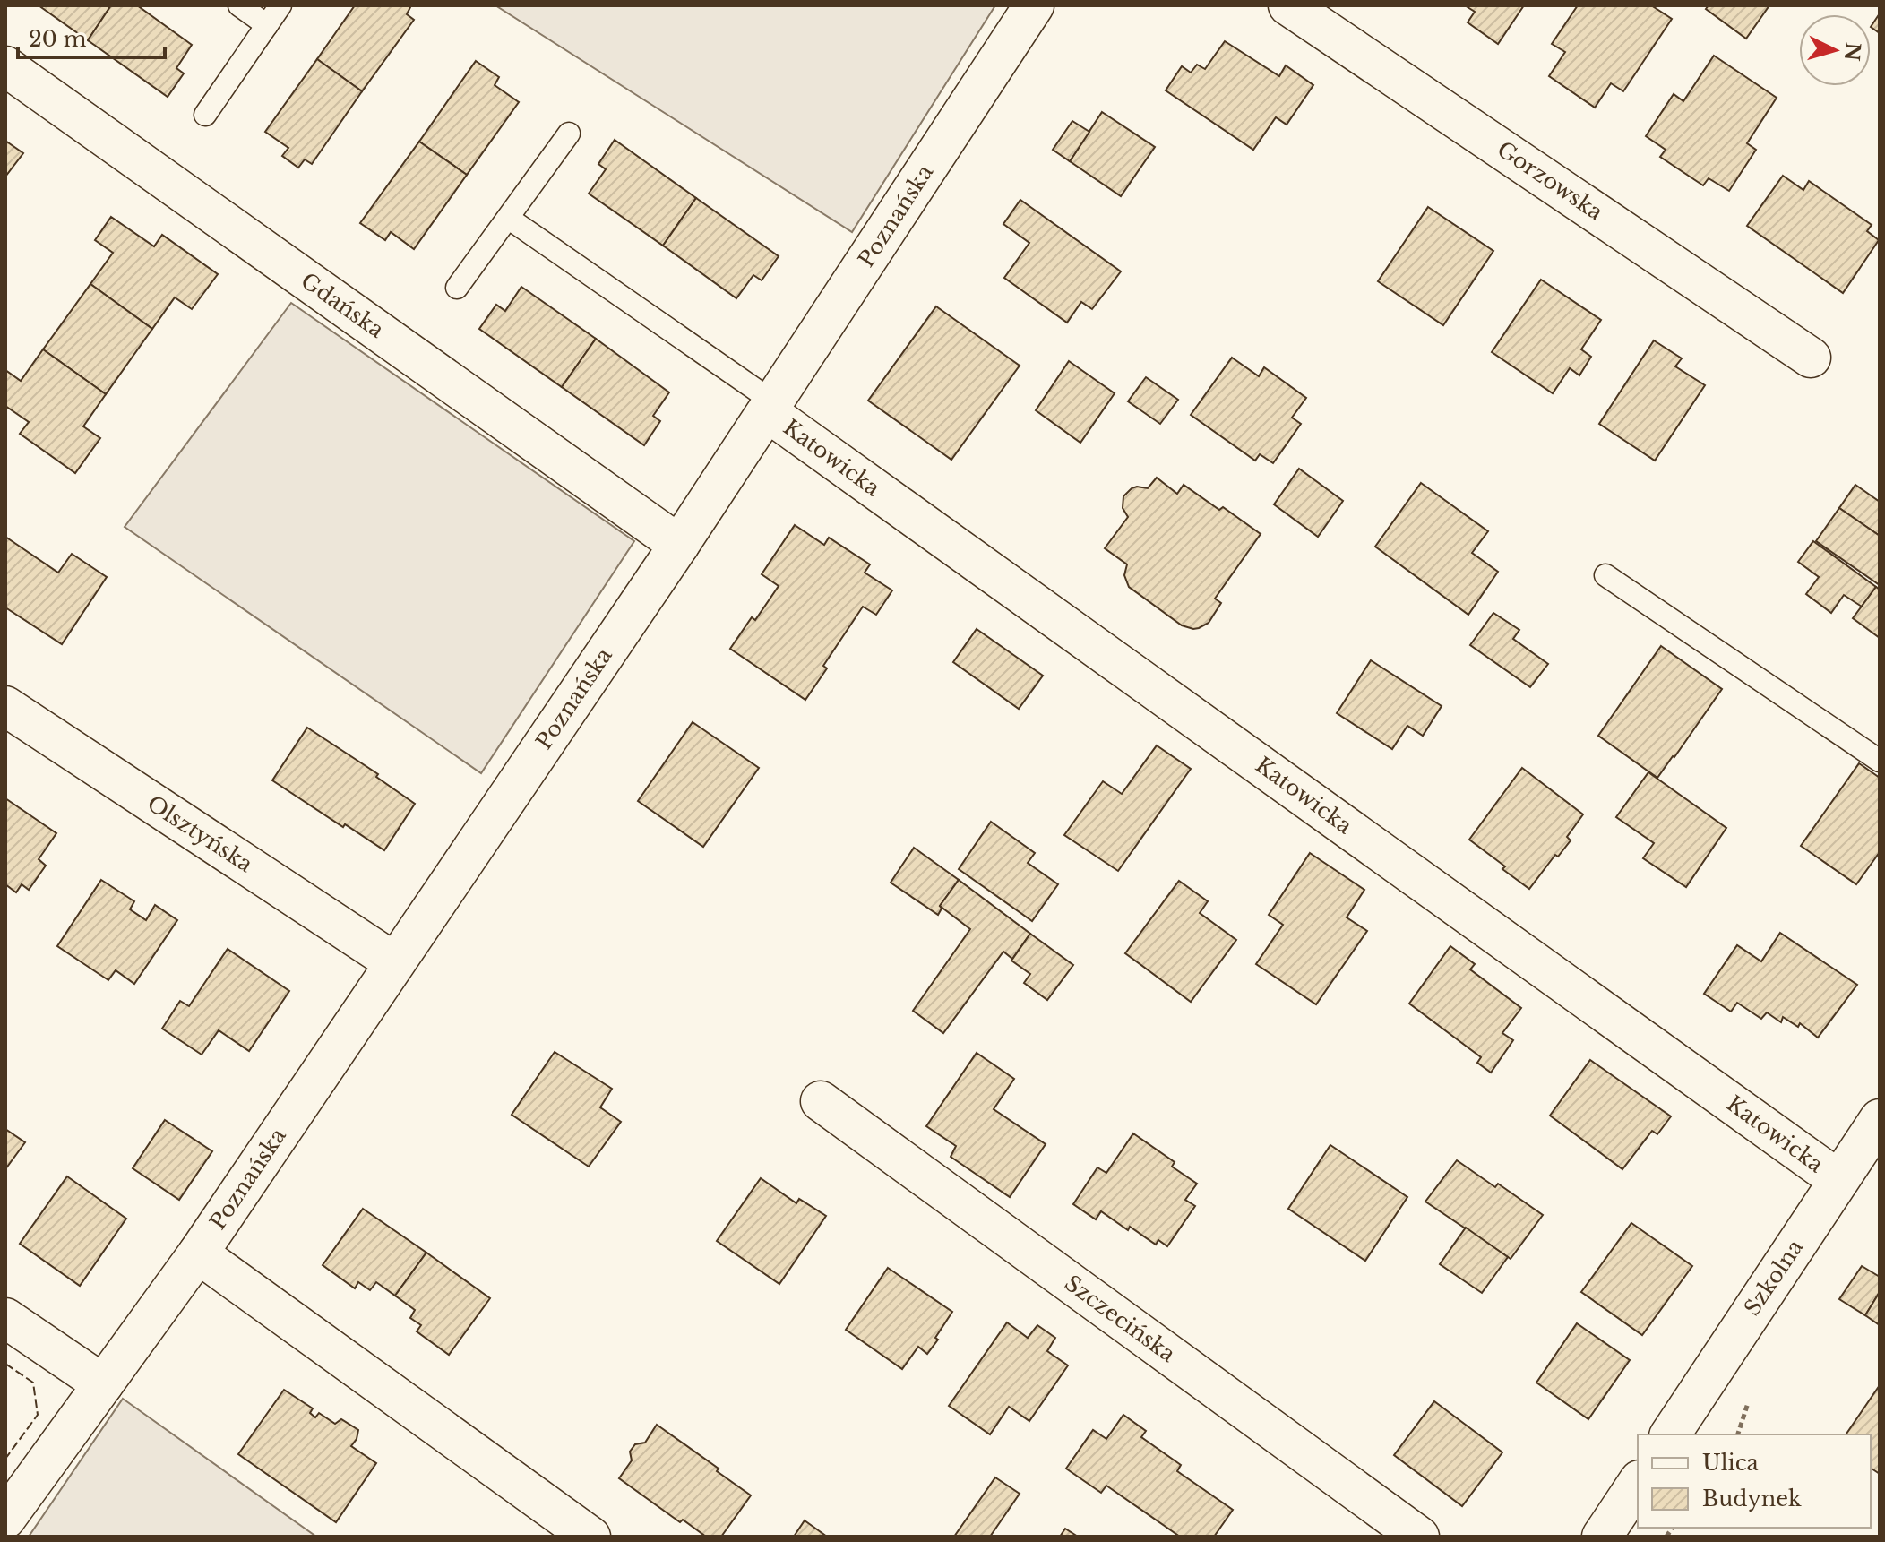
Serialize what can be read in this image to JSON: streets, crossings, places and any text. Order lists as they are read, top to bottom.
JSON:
{
  "streets": {
    "street": [
      "Gorzowska",
      "Poznańska",
      "Gdańska",
      "Katowicka",
      "Olsztyńska",
      "Szkolna",
      "Szczecińska"
    ]
  },
  "crossings": [
    ["Poznańska", "Gdańska"],
    ["Poznańska", "Katowicka"],
    ["Poznańska", "Olsztyńska"],
    ["Katowicka", "Szkolna"]
  ],
  "legend": ["Ulica", "Budynek"],
  "scale_bar": "20 m",
  "north": "right"
}
